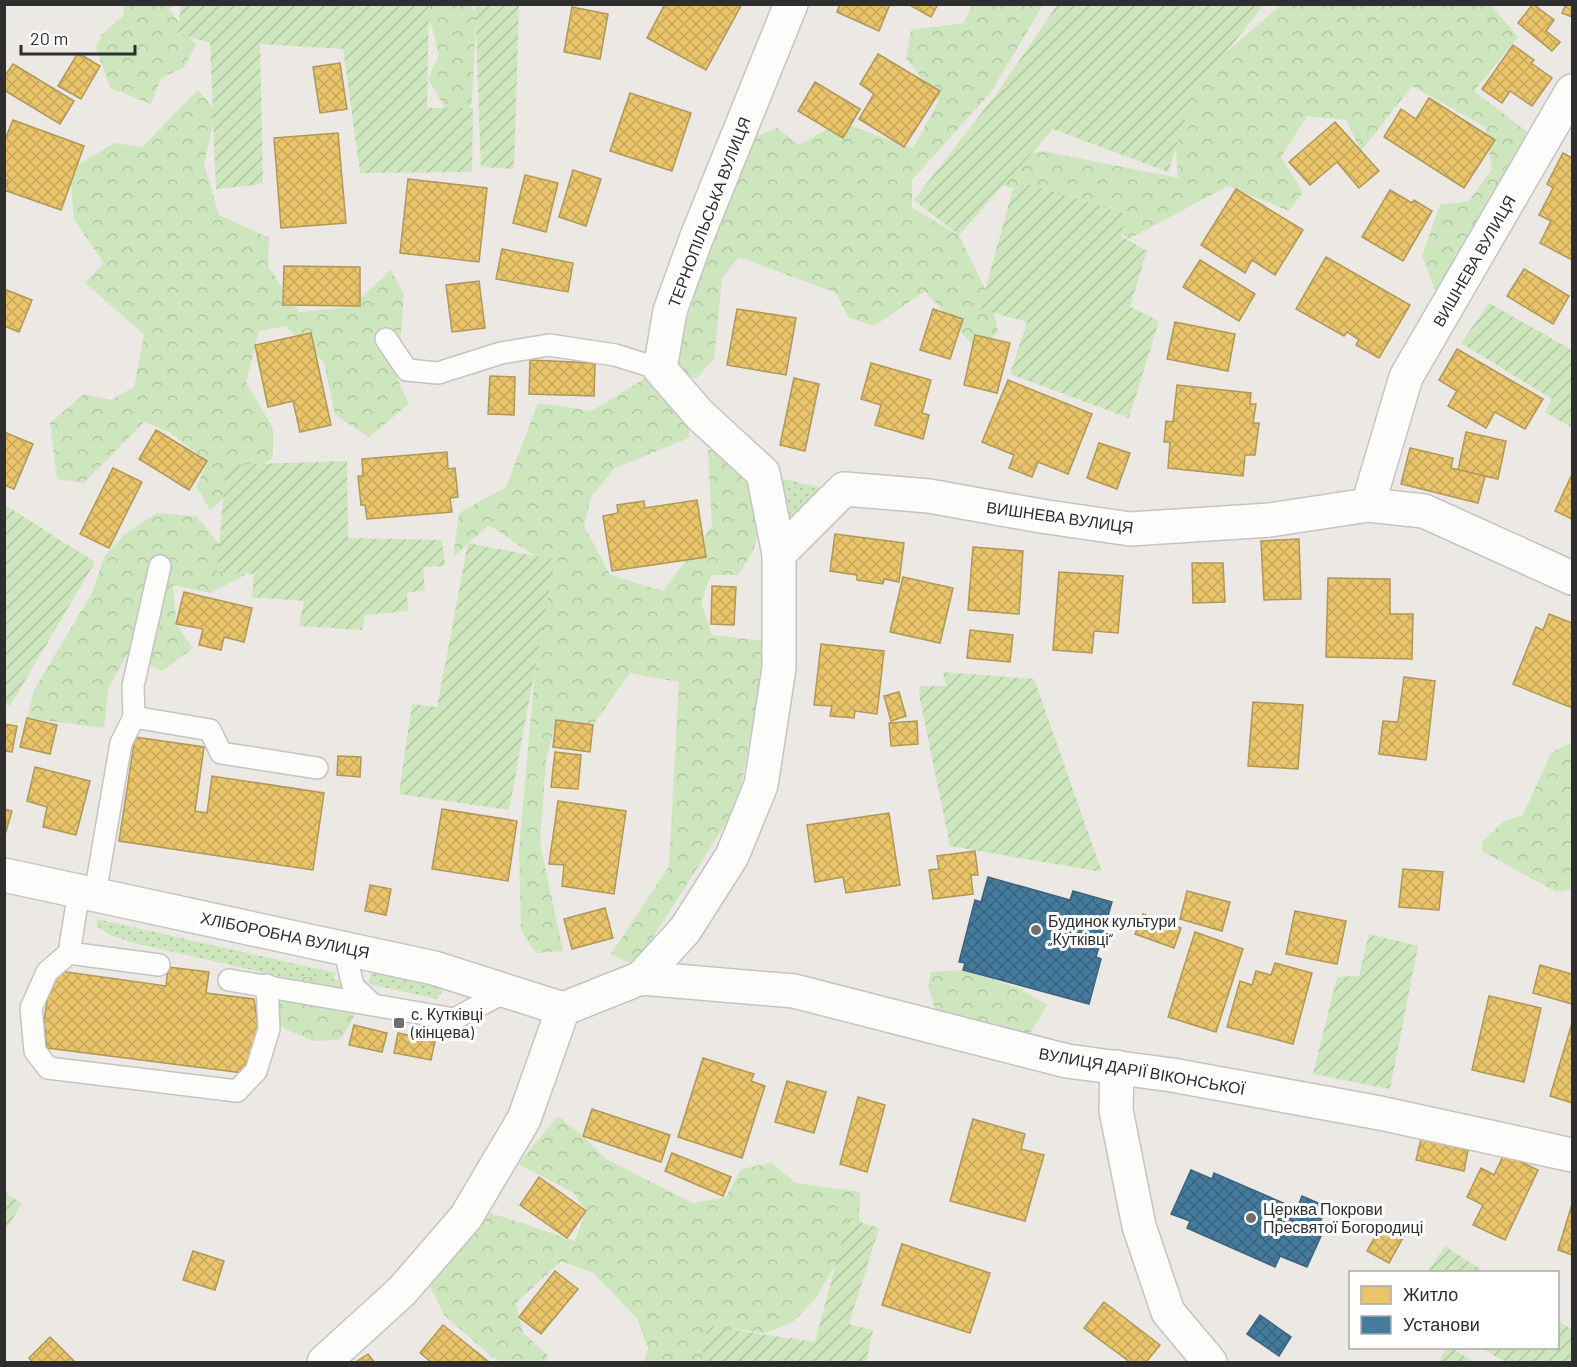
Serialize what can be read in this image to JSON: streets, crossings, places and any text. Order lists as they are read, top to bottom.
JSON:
{
  "streets": {
    "street": [
      "ТЕРНОПІЛЬСЬКА ВУЛИЦЯ",
      "ВИШНЕВА ВУЛИЦЯ",
      "ХЛІБОРОБНА ВУЛИЦЯ",
      "ВУЛИЦЯ ДАРІЇ ВІКОНСЬКОЇ"
    ]
  },
  "places": {
    "other": ["Будинок культури „Кутківці“", "Церква Покрови Пресвятої Богородиці"],
    "transit": ["с. Кутківці (кінцева)"]
  },
  "legend": ["Житло", "Установи"],
  "scale_bar": "20 m"
}
